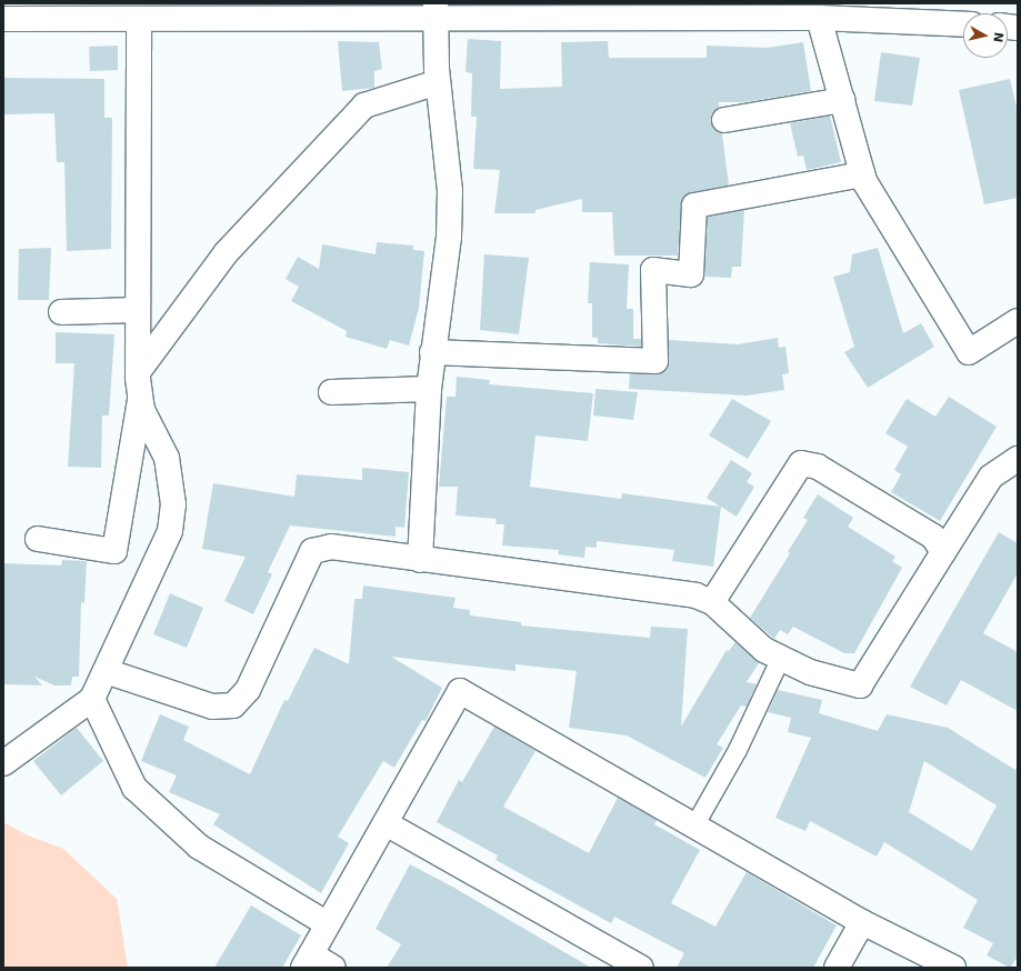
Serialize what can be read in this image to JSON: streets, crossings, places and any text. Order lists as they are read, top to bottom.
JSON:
{
  "north": "right"
}
